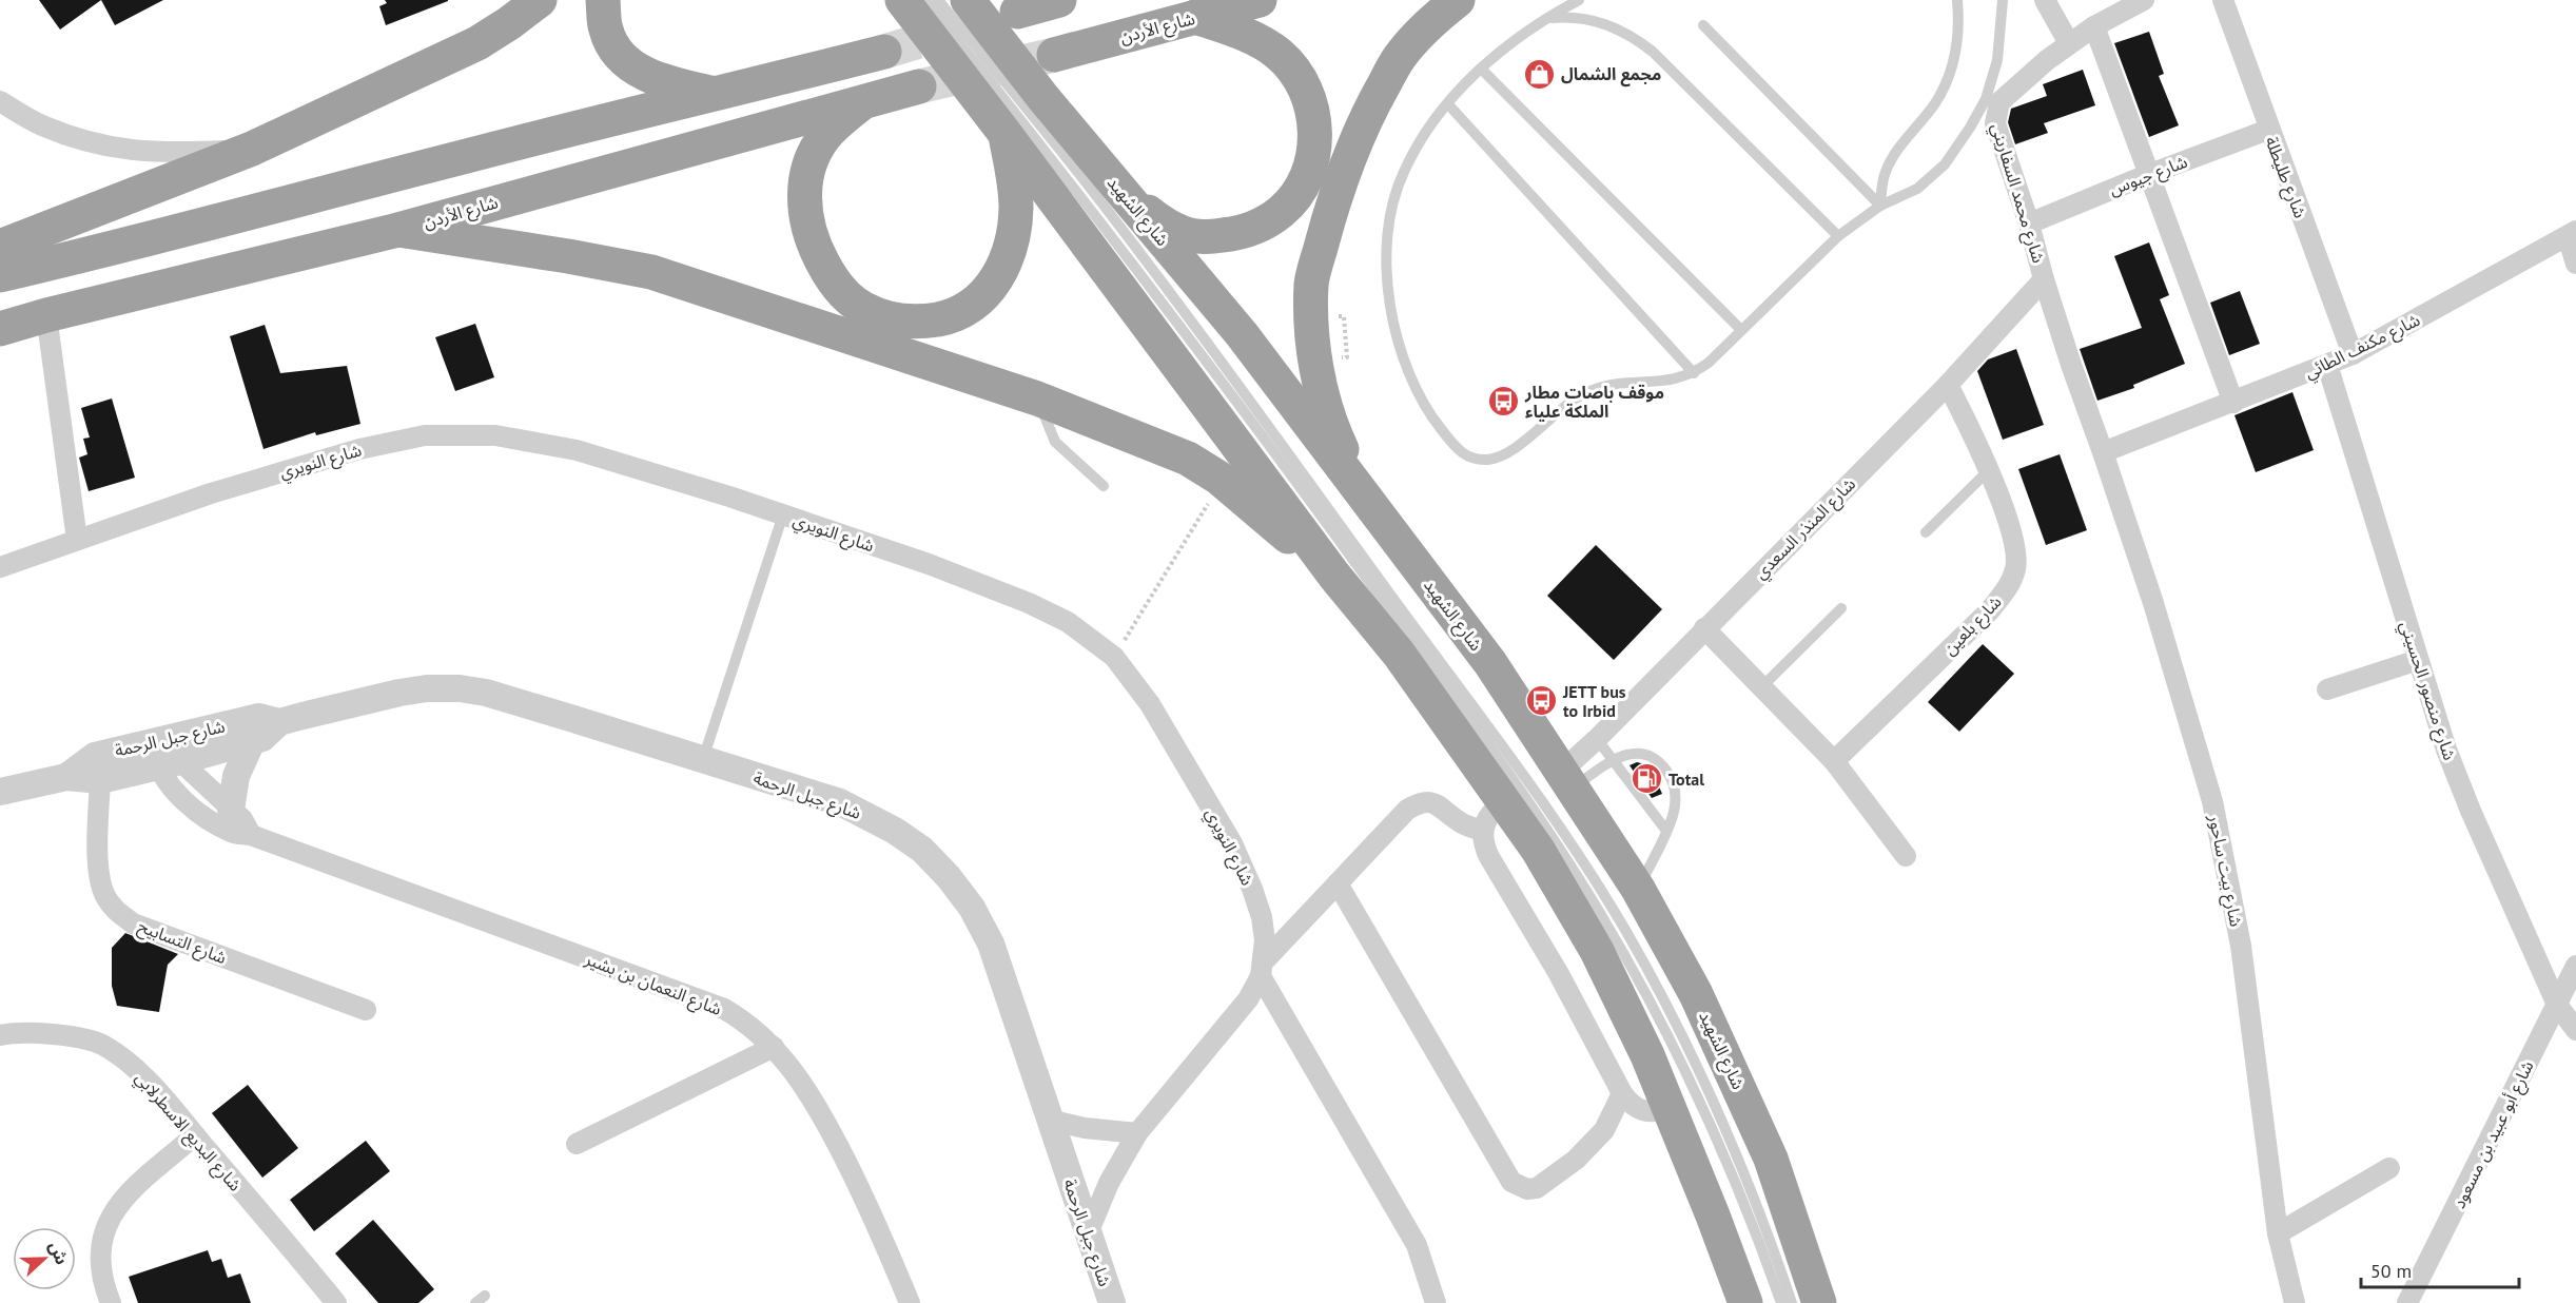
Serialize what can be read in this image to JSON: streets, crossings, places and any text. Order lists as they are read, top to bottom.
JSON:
{
  "streets": {
    "highway": ["شارع الأردن", "شارع الشهيد"],
    "street": [
      "شارع جيوس",
      "شارع طليطلة",
      "شارع محمد السفاريني",
      "شارع مكنف الطائي",
      "شارع النويري",
      "شارع المنذر السعدي",
      "شارع بلعين",
      "شارع منصور الحسيني",
      "شارع جبل الرحمة",
      "شارع بيت ساحور",
      "شارع التسابيح",
      "شارع النعمان بن بشير",
      "شارع البديع الاسطرلابي",
      "شارع أبو عبيد بن مسعود"
    ]
  },
  "crossings": [
    ["شارع جيوس", "شارع طليطلة"],
    ["شارع جيوس", "شارع محمد السفاريني"],
    ["شارع طليطلة", "شارع مكنف الطائي"],
    ["شارع محمد السفاريني", "شارع مكنف الطائي"],
    ["شارع محمد السفاريني", "شارع المنذر السعدي"],
    ["شارع محمد السفاريني", "شارع بيت ساحور"],
    ["شارع الشهيد", "شارع المنذر السعدي"],
    ["شارع مكنف الطائي", "شارع منصور الحسيني"],
    ["شارع مكنف الطائي", "شارع بيت ساحور"],
    ["شارع المنذر السعدي", "شارع بلعين"],
    ["شارع منصور الحسيني", "شارع أبو عبيد بن مسعود"],
    ["شارع جبل الرحمة", "شارع التسابيح"],
    ["شارع جبل الرحمة", "شارع النعمان بن بشير"]
  ],
  "places": {
    "shop": ["مجمع الشمال"],
    "bus stop": ["موقف باصات مطار الملكة علياء", "JETT bus to Irbid"],
    "fuel station": ["Total"]
  },
  "scale_bar": "50 m",
  "north": "right"
}
